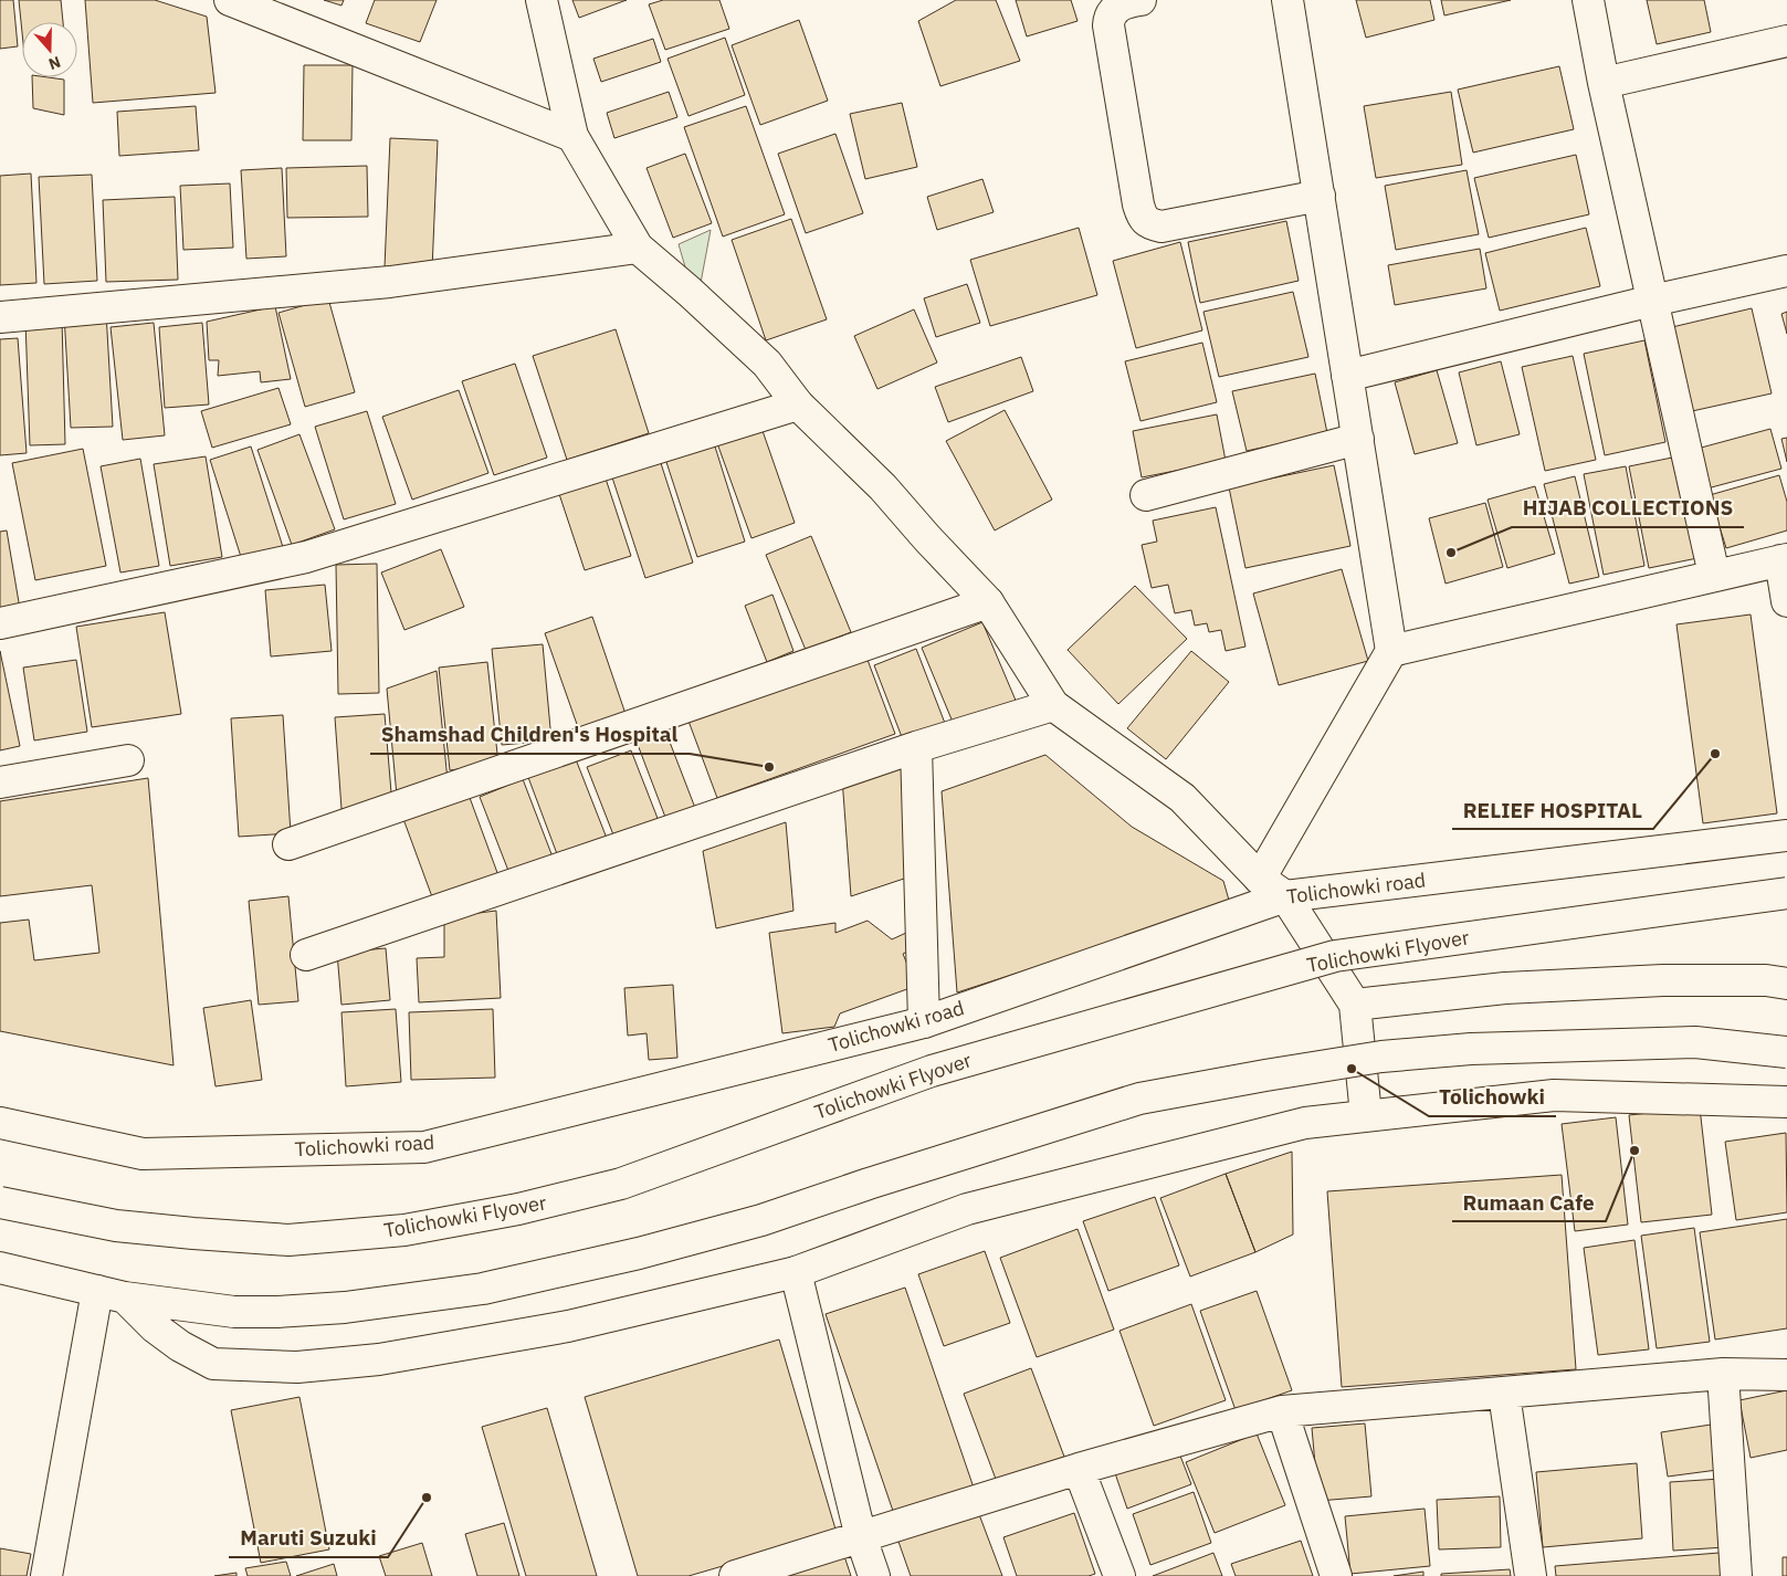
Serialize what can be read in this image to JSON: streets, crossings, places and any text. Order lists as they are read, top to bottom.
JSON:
{
  "streets": {
    "street": ["Tolichowki road", "Tolichowki Flyover"]
  },
  "places": [
    "HIJAB COLLECTIONS",
    "RELIEF HOSPITAL",
    "Shamshad Children's Hospital",
    "Tolichowki",
    "Rumaan Cafe",
    "Maruti Suzuki"
  ],
  "north": "bottom"
}
